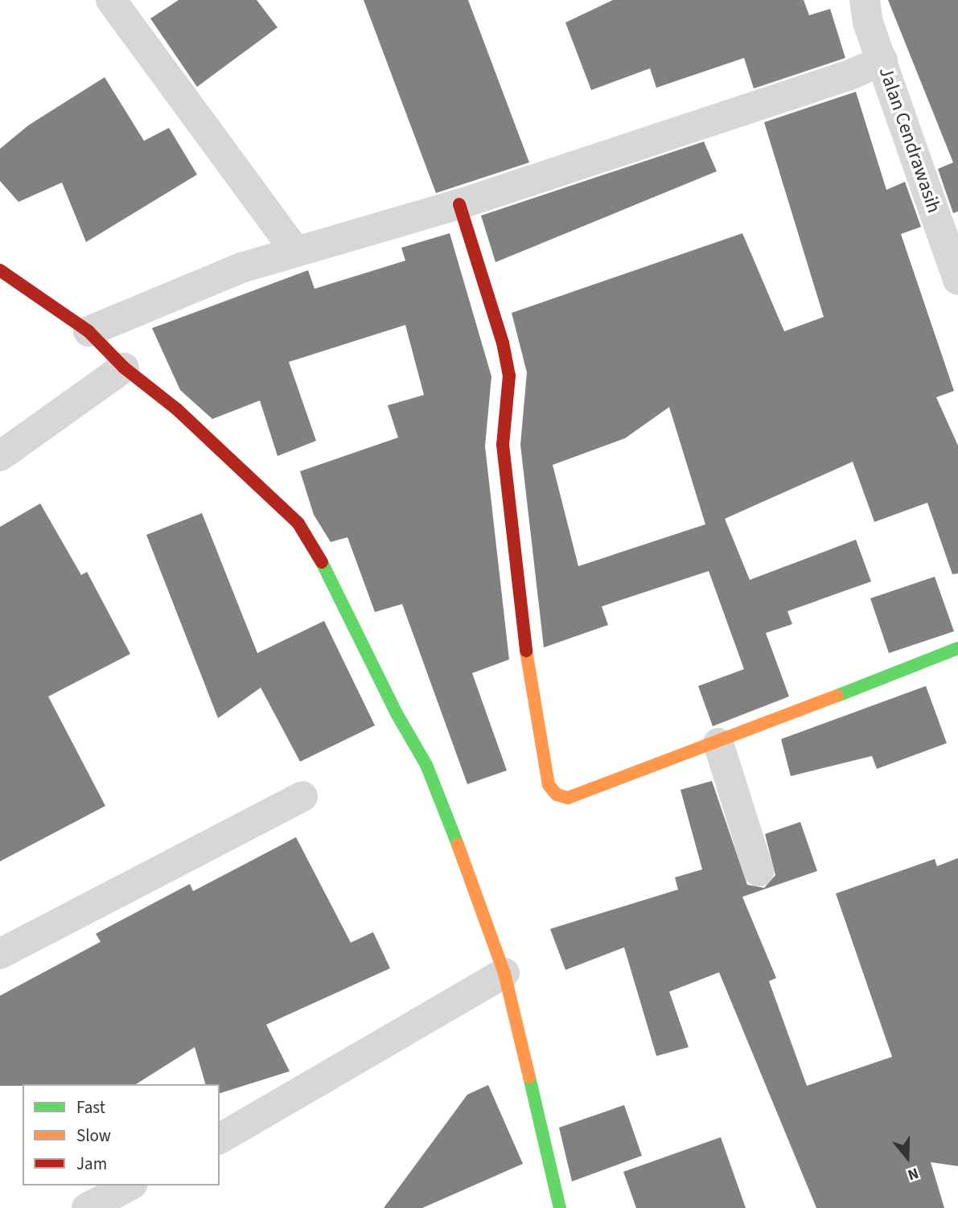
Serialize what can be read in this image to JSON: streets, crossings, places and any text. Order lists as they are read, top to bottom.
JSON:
{
  "streets": {
    "street": ["Jalan Cendrawasih"]
  },
  "legend": ["Fast", "Slow", "Jam"],
  "north": "bottom"
}
